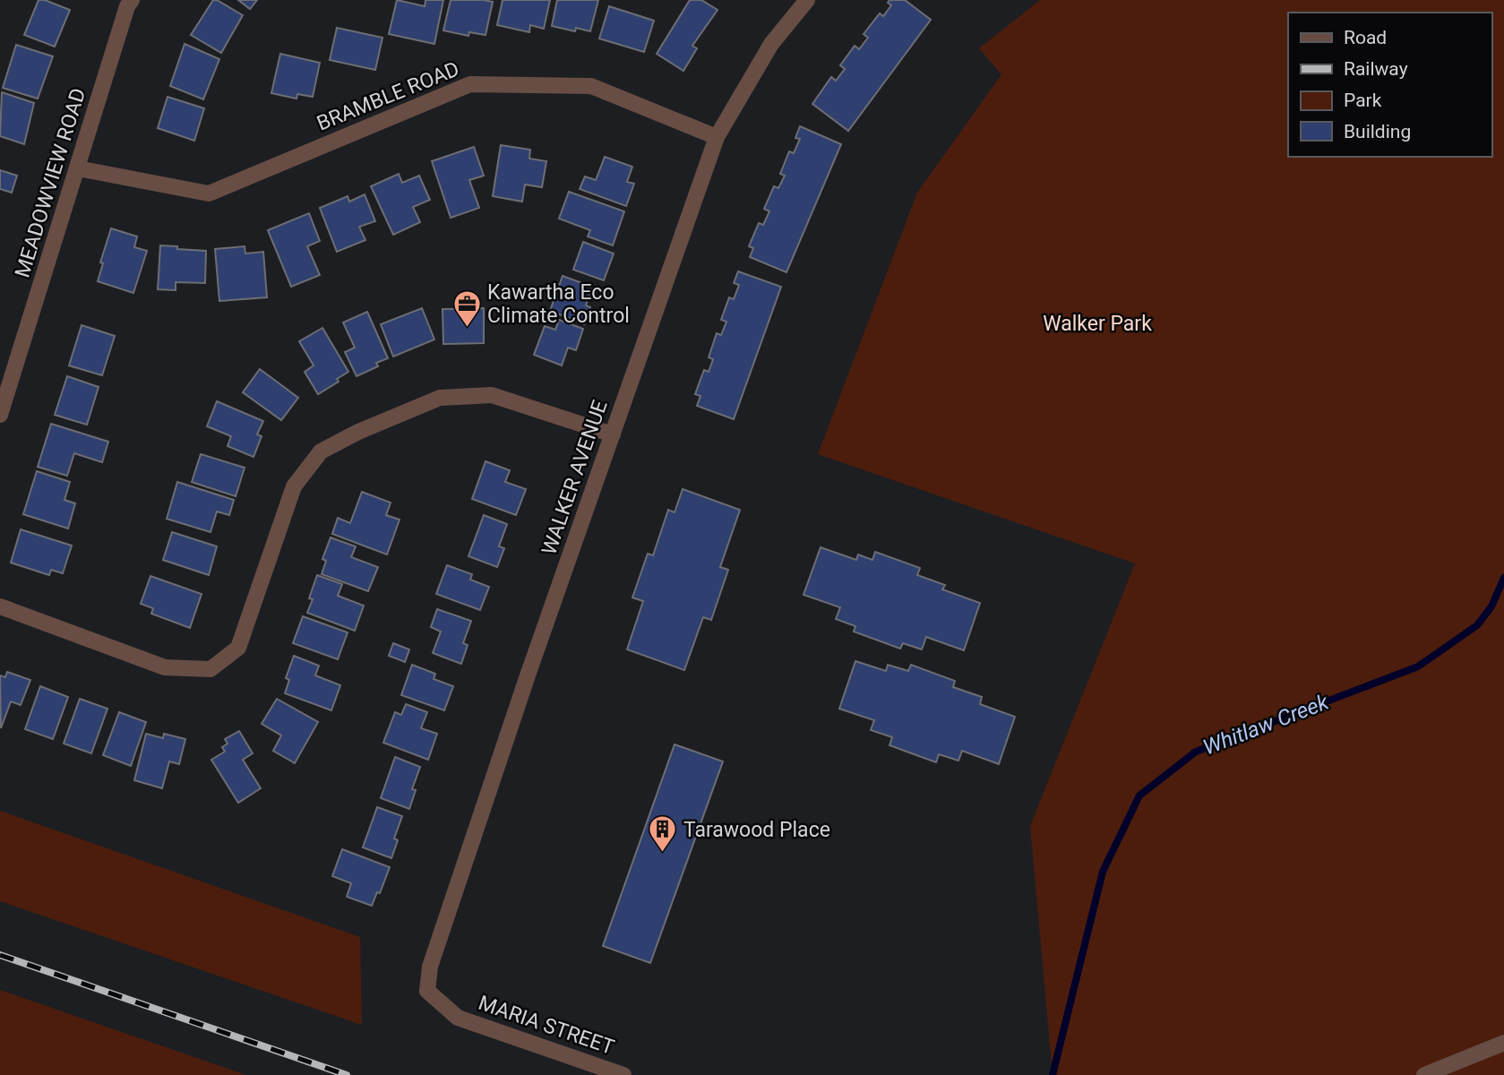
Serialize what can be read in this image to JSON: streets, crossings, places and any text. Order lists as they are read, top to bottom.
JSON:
{
  "streets": {
    "street": [
      "BRAMBLE ROAD",
      "MEADOWVIEW ROAD",
      "WALKER AVENUE",
      "MARIA STREET"
    ]
  },
  "crossings": [
    ["BRAMBLE ROAD", "MEADOWVIEW ROAD"],
    ["BRAMBLE ROAD", "WALKER AVENUE"],
    ["WALKER AVENUE", "MARIA STREET"]
  ],
  "water": ["Whitlaw Creek"],
  "parks": ["Walker Park"],
  "places": {
    "office": ["Kawartha Eco Climate Control"],
    "building": ["Tarawood Place"]
  },
  "legend": [
    "Road",
    "Railway",
    "Park",
    "Building"
  ]
}
